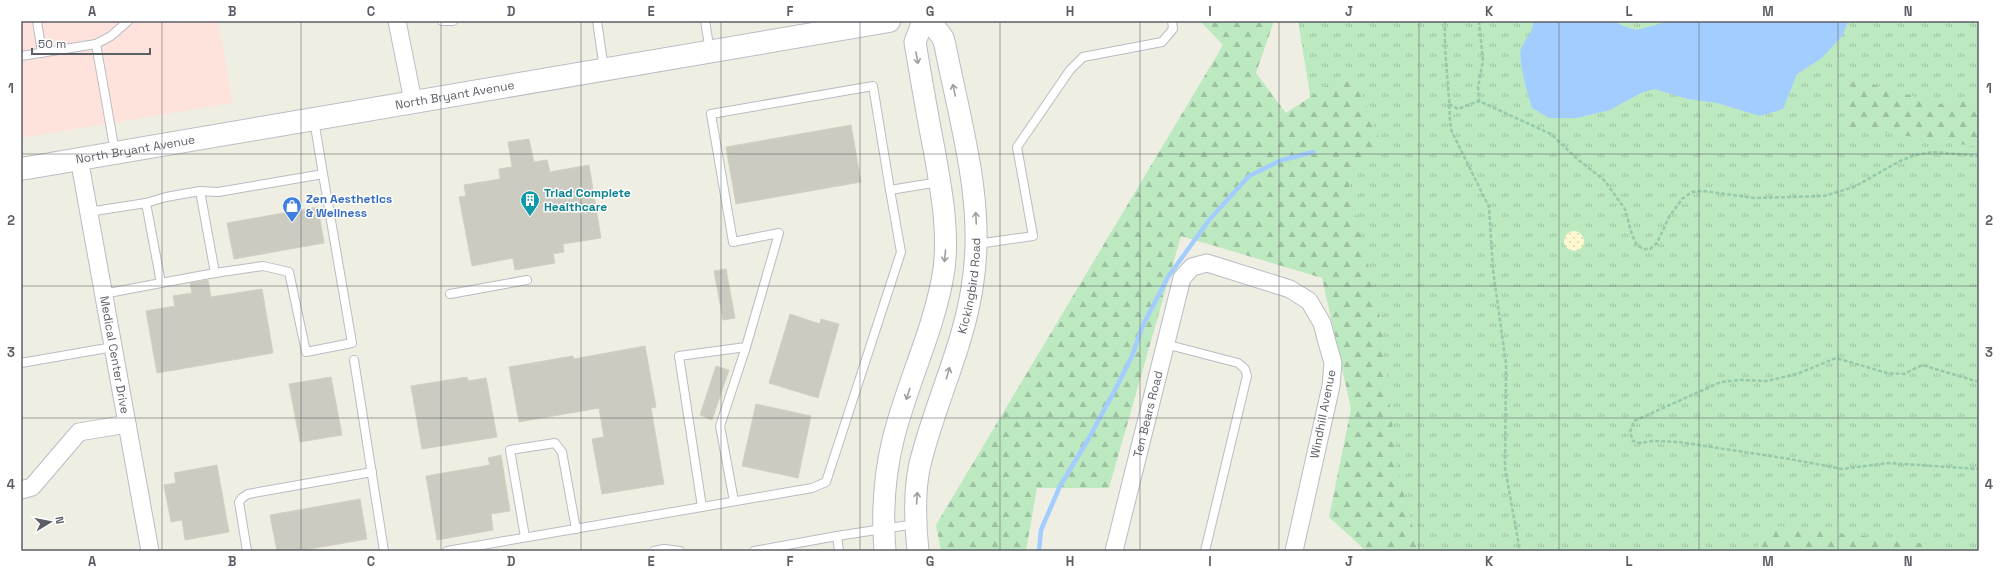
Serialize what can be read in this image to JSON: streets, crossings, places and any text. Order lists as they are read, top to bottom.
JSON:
{
  "streets": {
    "main road": ["North Bryant Avenue"],
    "street": [
      "Kickingbird Road",
      "Medical Center Drive",
      "Ten Bears Road",
      "Windhill Avenue"
    ]
  },
  "crossings": [
    ["North Bryant Avenue", "Medical Center Drive"],
    ["Ten Bears Road", "Windhill Avenue"]
  ],
  "places": {
    "building": ["Triad Complete Healthcare"],
    "shop": ["Zen Aesthetics & Wellness"]
  },
  "scale_bar": "50 m",
  "north": "right",
  "grid": {
    "columns": [
      "A",
      "B",
      "C",
      "D",
      "E",
      "F",
      "G",
      "H",
      "I",
      "J",
      "K",
      "L",
      "M",
      "N"
    ],
    "rows": [
      "1",
      "2",
      "3",
      "4"
    ]
  }
}
